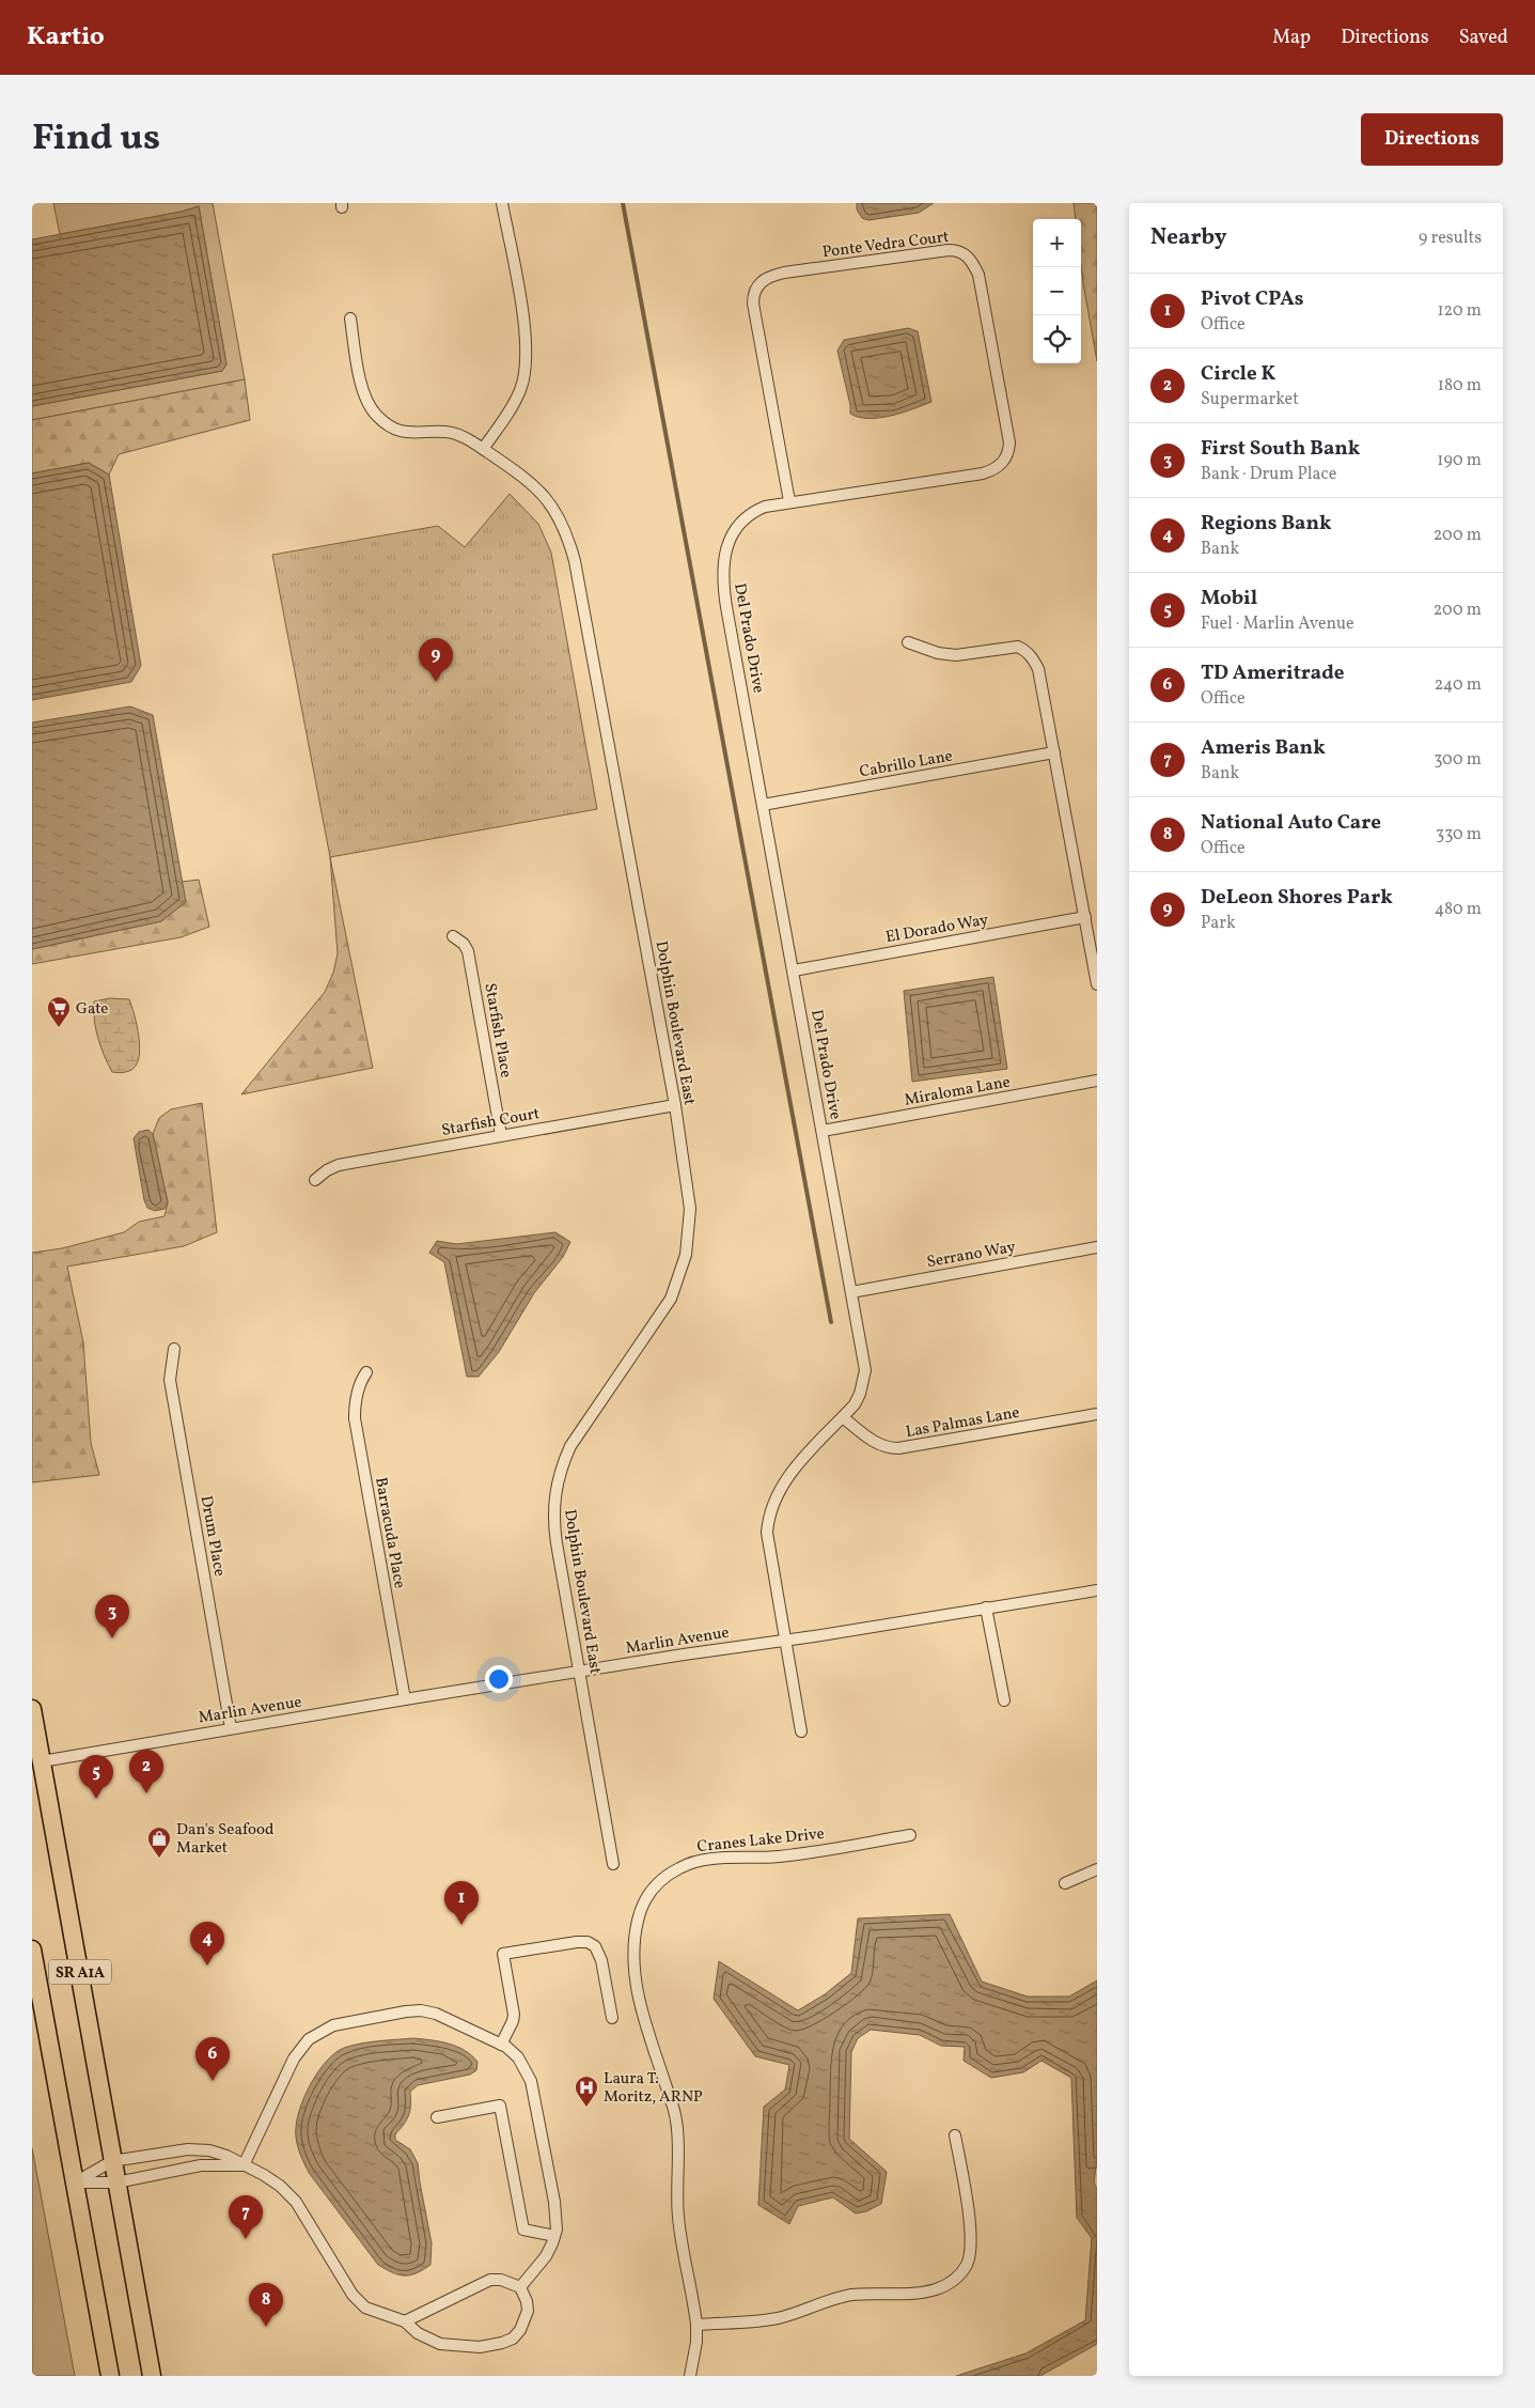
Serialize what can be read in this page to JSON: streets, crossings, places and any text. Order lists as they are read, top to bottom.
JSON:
{
  "streets": {
    "main road": ["SR A1A"],
    "street": [
      "Ponte Vedra Court",
      "Del Prado Drive",
      "Cabrillo Lane",
      "El Dorado Way",
      "Dolphin Boulevard East",
      "Starfish Place",
      "Miraloma Lane",
      "Starfish Court",
      "Serrano Way",
      "Las Palmas Lane",
      "Barracuda Place",
      "Drum Place",
      "Marlin Avenue",
      "Cranes Lake Drive"
    ]
  },
  "crossings": [
    ["Ponte Vedra Court", "Del Prado Drive"],
    ["Del Prado Drive", "Cabrillo Lane"],
    ["Del Prado Drive", "El Dorado Way"],
    ["Del Prado Drive", "Miraloma Lane"],
    ["Del Prado Drive", "Serrano Way"],
    ["Del Prado Drive", "Las Palmas Lane"],
    ["Del Prado Drive", "Marlin Avenue"],
    ["Dolphin Boulevard East", "Starfish Court"],
    ["Dolphin Boulevard East", "Marlin Avenue"],
    ["Starfish Place", "Starfish Court"],
    ["Barracuda Place", "Marlin Avenue"],
    ["Drum Place", "Marlin Avenue"],
    ["Marlin Avenue", "SR A1A"]
  ],
  "places": {
    "supermarket": ["Gate"],
    "shop": ["Dan's Seafood Market"],
    "hospital": ["Laura T. Moritz, ARNP"]
  },
  "page": {
    "header": "Kartio",
    "nav": ["Map", "Directions", "Saved"],
    "title": "Find us",
    "buttons": "Directions",
    "heading": ["Nearby", "9 results"],
    "map_buttons": ["+", "−"],
    "list": [
      {
        "mark": "1",
        "name": "Pivot CPAs",
        "note": "Office",
        "value": "120 m"
      },
      {
        "mark": "2",
        "name": "Circle K",
        "note": "Supermarket",
        "value": "180 m"
      },
      {
        "mark": "3",
        "name": "First South Bank",
        "note": "Bank · Drum Place",
        "value": "190 m"
      },
      {
        "mark": "4",
        "name": "Regions Bank",
        "note": "Bank",
        "value": "200 m"
      },
      {
        "mark": "5",
        "name": "Mobil",
        "note": "Fuel · Marlin Avenue",
        "value": "200 m"
      },
      {
        "mark": "6",
        "name": "TD Ameritrade",
        "note": "Office",
        "value": "240 m"
      },
      {
        "mark": "7",
        "name": "Ameris Bank",
        "note": "Bank",
        "value": "300 m"
      },
      {
        "mark": "8",
        "name": "National Auto Care",
        "note": "Office",
        "value": "330 m"
      },
      {
        "mark": "9",
        "name": "DeLeon Shores Park",
        "note": "Park",
        "value": "480 m"
      }
    ],
    "pins": [
      "9",
      "3",
      "2",
      "5",
      "1",
      "4",
      "6",
      "7",
      "8"
    ]
  }
}
